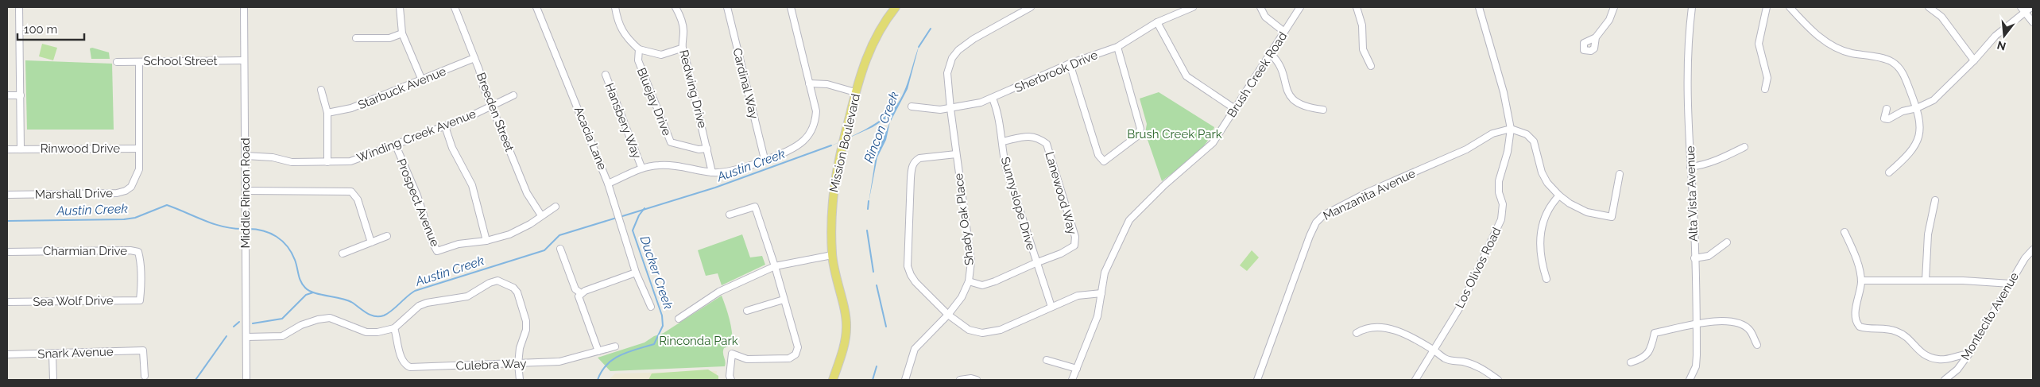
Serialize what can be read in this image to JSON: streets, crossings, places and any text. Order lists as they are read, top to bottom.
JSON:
{
  "streets": {
    "main road": ["Mission Boulevard"],
    "street": [
      "School Street",
      "Sherbrook Drive",
      "Brush Creek Road",
      "Cardinal Way",
      "Starbuck Avenue",
      "Redwing Drive",
      "Bluejay Drive",
      "Breeden Street",
      "Hansbery Way",
      "Winding Creek Avenue",
      "Acacia Lane",
      "Rinwood Drive",
      "Middle Rincon Road",
      "Lanewood Way",
      "Marshall Drive",
      "Alta Vista Avenue",
      "Manzanita Avenue",
      "Prospect Avenue",
      "Sunnyslope Drive",
      "Shady Oak Place",
      "Charmian Drive",
      "Los Olivos Road",
      "Sea Wolf Drive",
      "Montecito Avenue",
      "Snark Avenue",
      "Culebra Way"
    ]
  },
  "crossings": [
    ["School Street", "Middle Rincon Road"],
    ["School Street", "Marshall Drive"],
    ["Sherbrook Drive", "Sunnyslope Drive"],
    ["Sherbrook Drive", "Shady Oak Place"],
    ["Starbuck Avenue", "Breeden Street"],
    ["Redwing Drive", "Bluejay Drive"],
    ["Breeden Street", "Winding Creek Avenue"],
    ["Breeden Street", "Prospect Avenue"],
    ["Winding Creek Avenue", "Middle Rincon Road"],
    ["Winding Creek Avenue", "Prospect Avenue"],
    ["Rinwood Drive", "Marshall Drive"],
    ["Lanewood Way", "Sunnyslope Drive"],
    ["Lanewood Way", "Shady Oak Place"],
    ["Manzanita Avenue", "Los Olivos Road"],
    ["Charmian Drive", "Sea Wolf Drive"]
  ],
  "water": ["Rincon Creek", "Austin Creek", "Ducker Creek"],
  "parks": ["Brush Creek Park", "Rinconda Park"],
  "scale_bar": "100 m",
  "north": "bottom"
}
